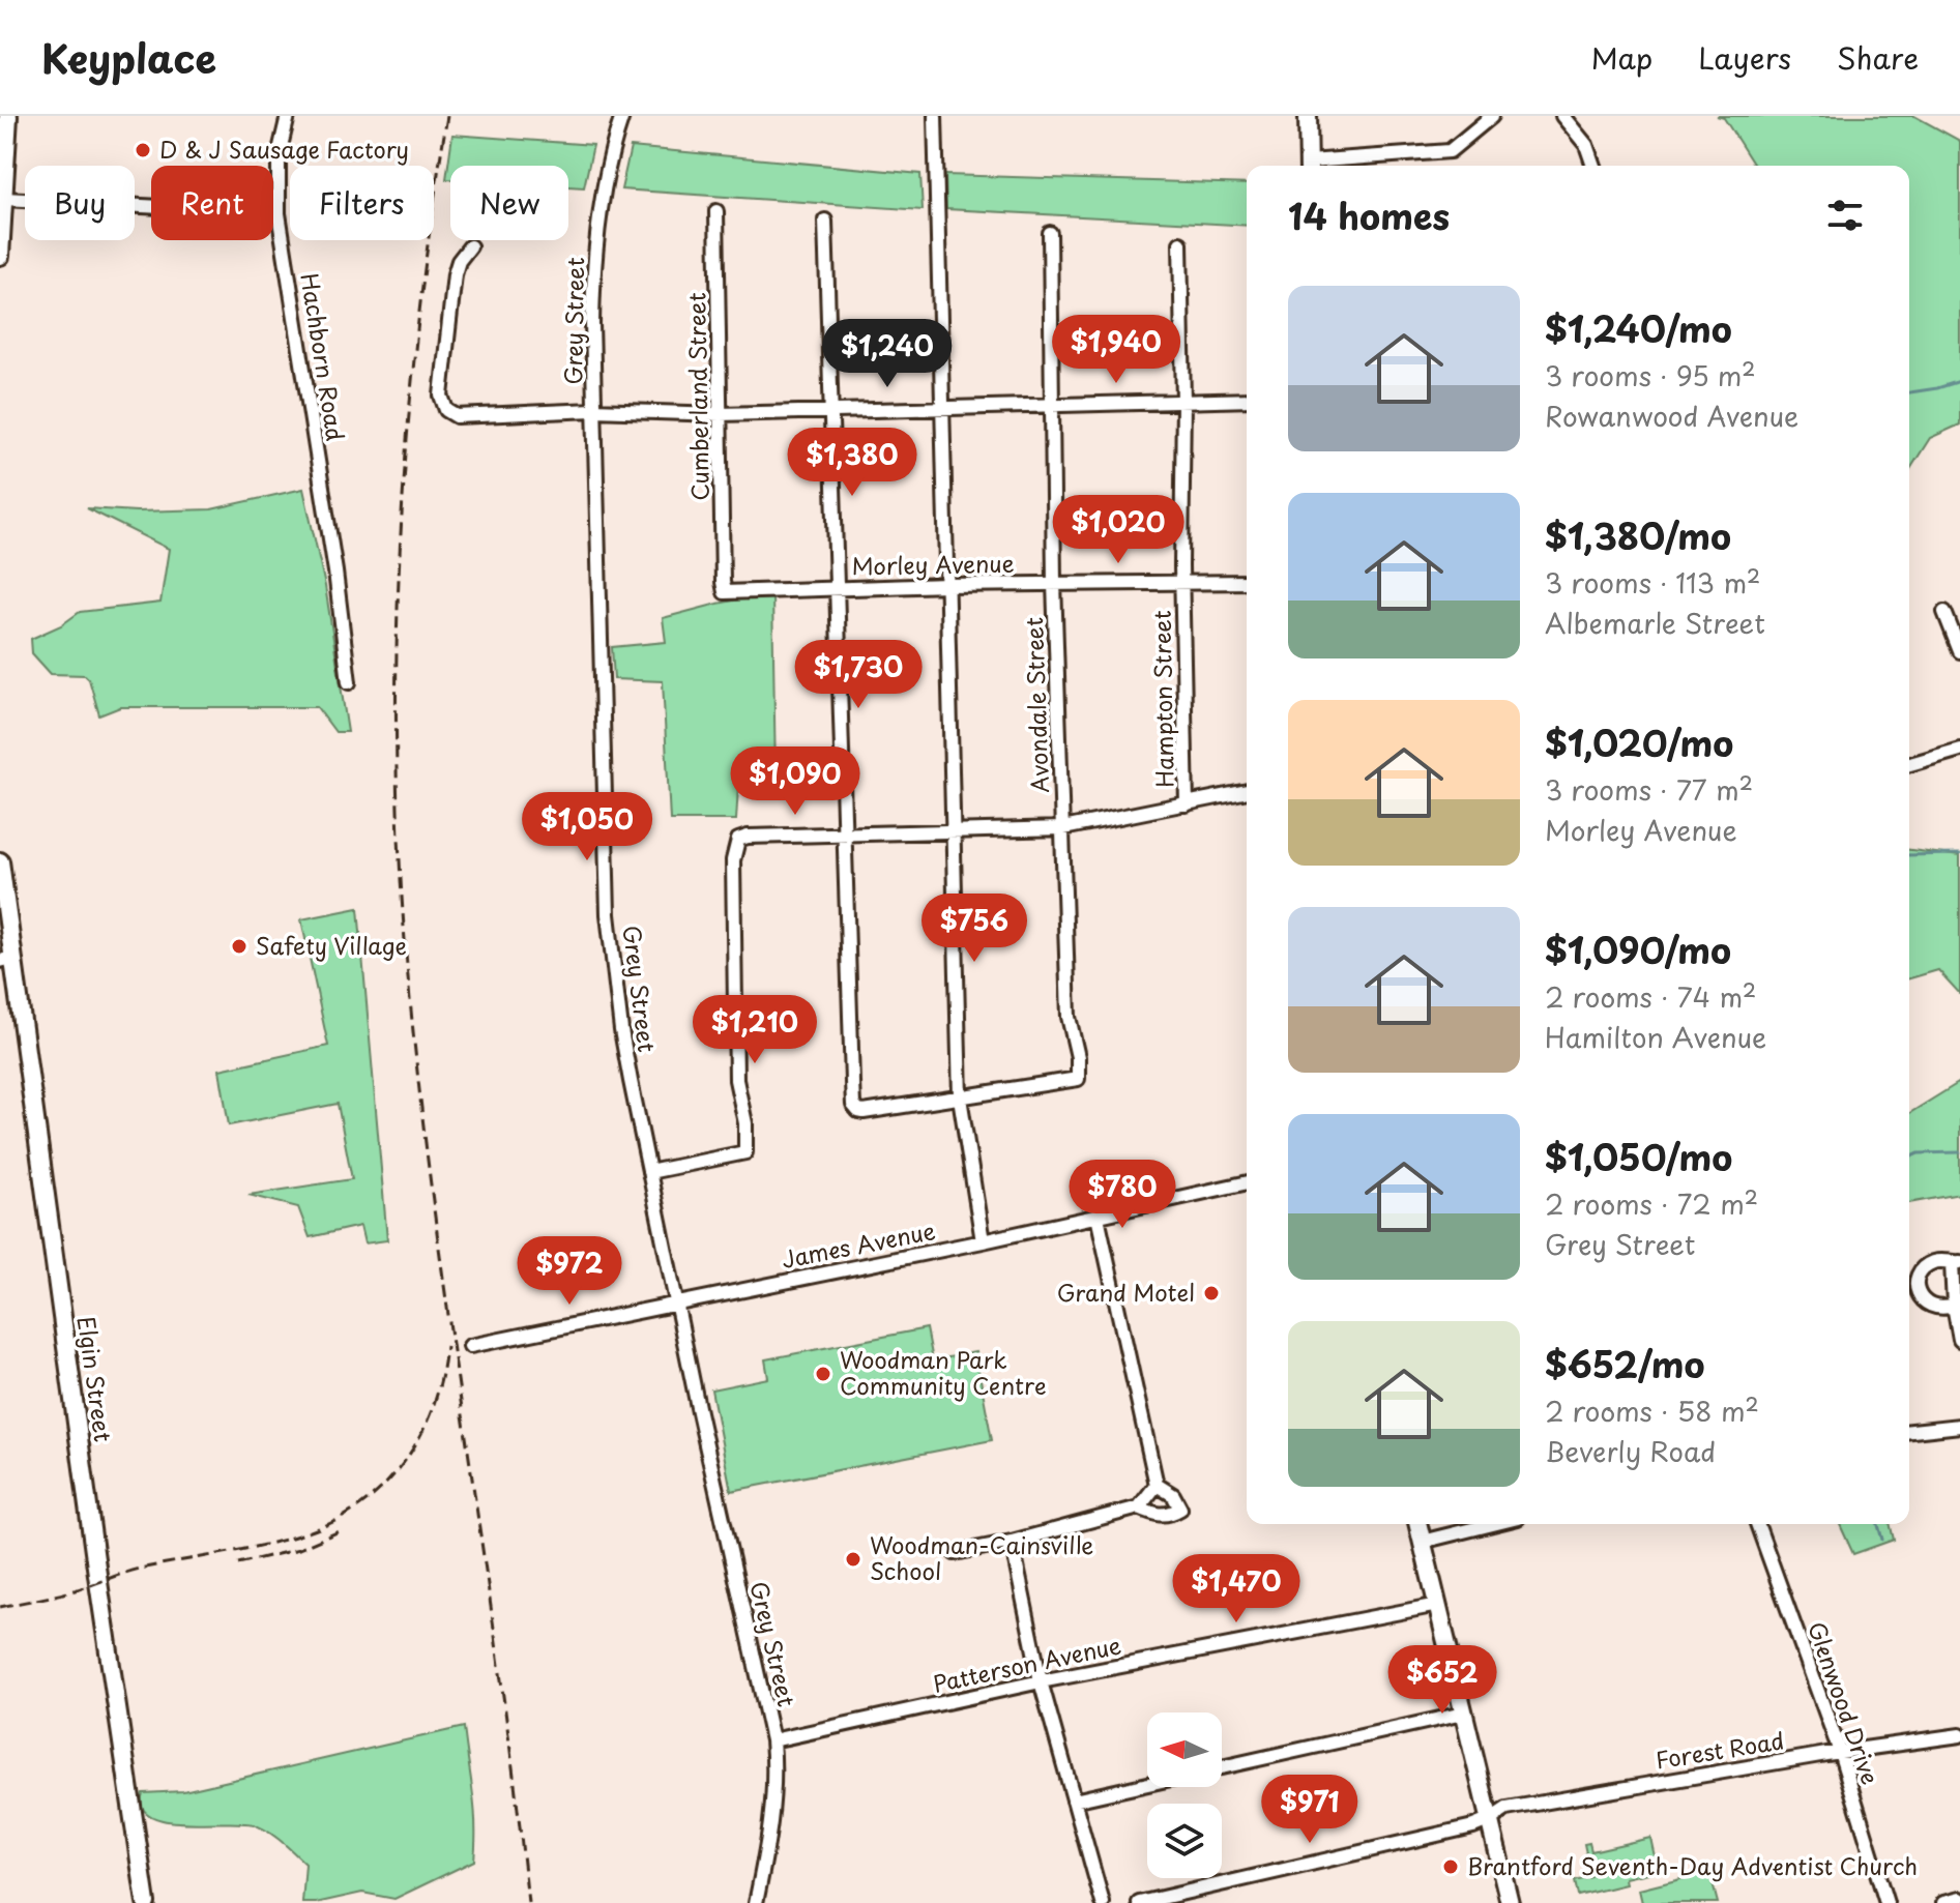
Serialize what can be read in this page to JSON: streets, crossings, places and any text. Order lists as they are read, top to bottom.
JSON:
{
  "streets": {
    "main road": ["Elgin Street"],
    "street": [
      "Grey Street",
      "Hachborn Road",
      "Cumberland Street",
      "Morley Avenue",
      "Hampton Street",
      "Avondale Street",
      "James Avenue",
      "Patterson Avenue",
      "Glenwood Drive",
      "Forest Road"
    ]
  },
  "crossings": [
    ["Grey Street", "James Avenue"],
    ["Grey Street", "Patterson Avenue"],
    ["Cumberland Street", "Morley Avenue"],
    ["Morley Avenue", "Hampton Street"],
    ["Morley Avenue", "Avondale Street"],
    ["Glenwood Drive", "Forest Road"]
  ],
  "places": [
    "D & J Sausage Factory",
    "Safety Village",
    "Grand Motel",
    "Woodman Park Community Centre",
    "Woodman-Cainsville School",
    "Brantford Seventh-Day Adventist Church"
  ],
  "north": "left",
  "page": {
    "header": "Keyplace",
    "nav": ["Map", "Layers", "Share"],
    "chip": [
      "Buy",
      "Rent",
      "Filters",
      "New"
    ],
    "heading": "14 homes",
    "list": [
      {
        "name": "$1,240/mo",
        "note": "3 rooms · 95 m² · Rowanwood Avenue"
      },
      {
        "name": "$1,380/mo",
        "note": "3 rooms · 113 m² · Albemarle Street"
      },
      {
        "name": "$1,020/mo",
        "note": "3 rooms · 77 m² · Morley Avenue"
      },
      {
        "name": "$1,090/mo",
        "note": "2 rooms · 74 m² · Hamilton Avenue"
      },
      {
        "name": "$1,050/mo",
        "note": "2 rooms · 72 m² · Grey Street"
      },
      {
        "name": "$652/mo",
        "note": "2 rooms · 58 m² · Beverly Road"
      }
    ],
    "price": [
      "$1,940",
      "$1,240",
      "$1,380",
      "$1,020",
      "$1,730",
      "$1,090",
      "$1,050",
      "$756",
      "$1,210",
      "$780",
      "$972",
      "$1,470",
      "$652",
      "$971"
    ]
  }
}
